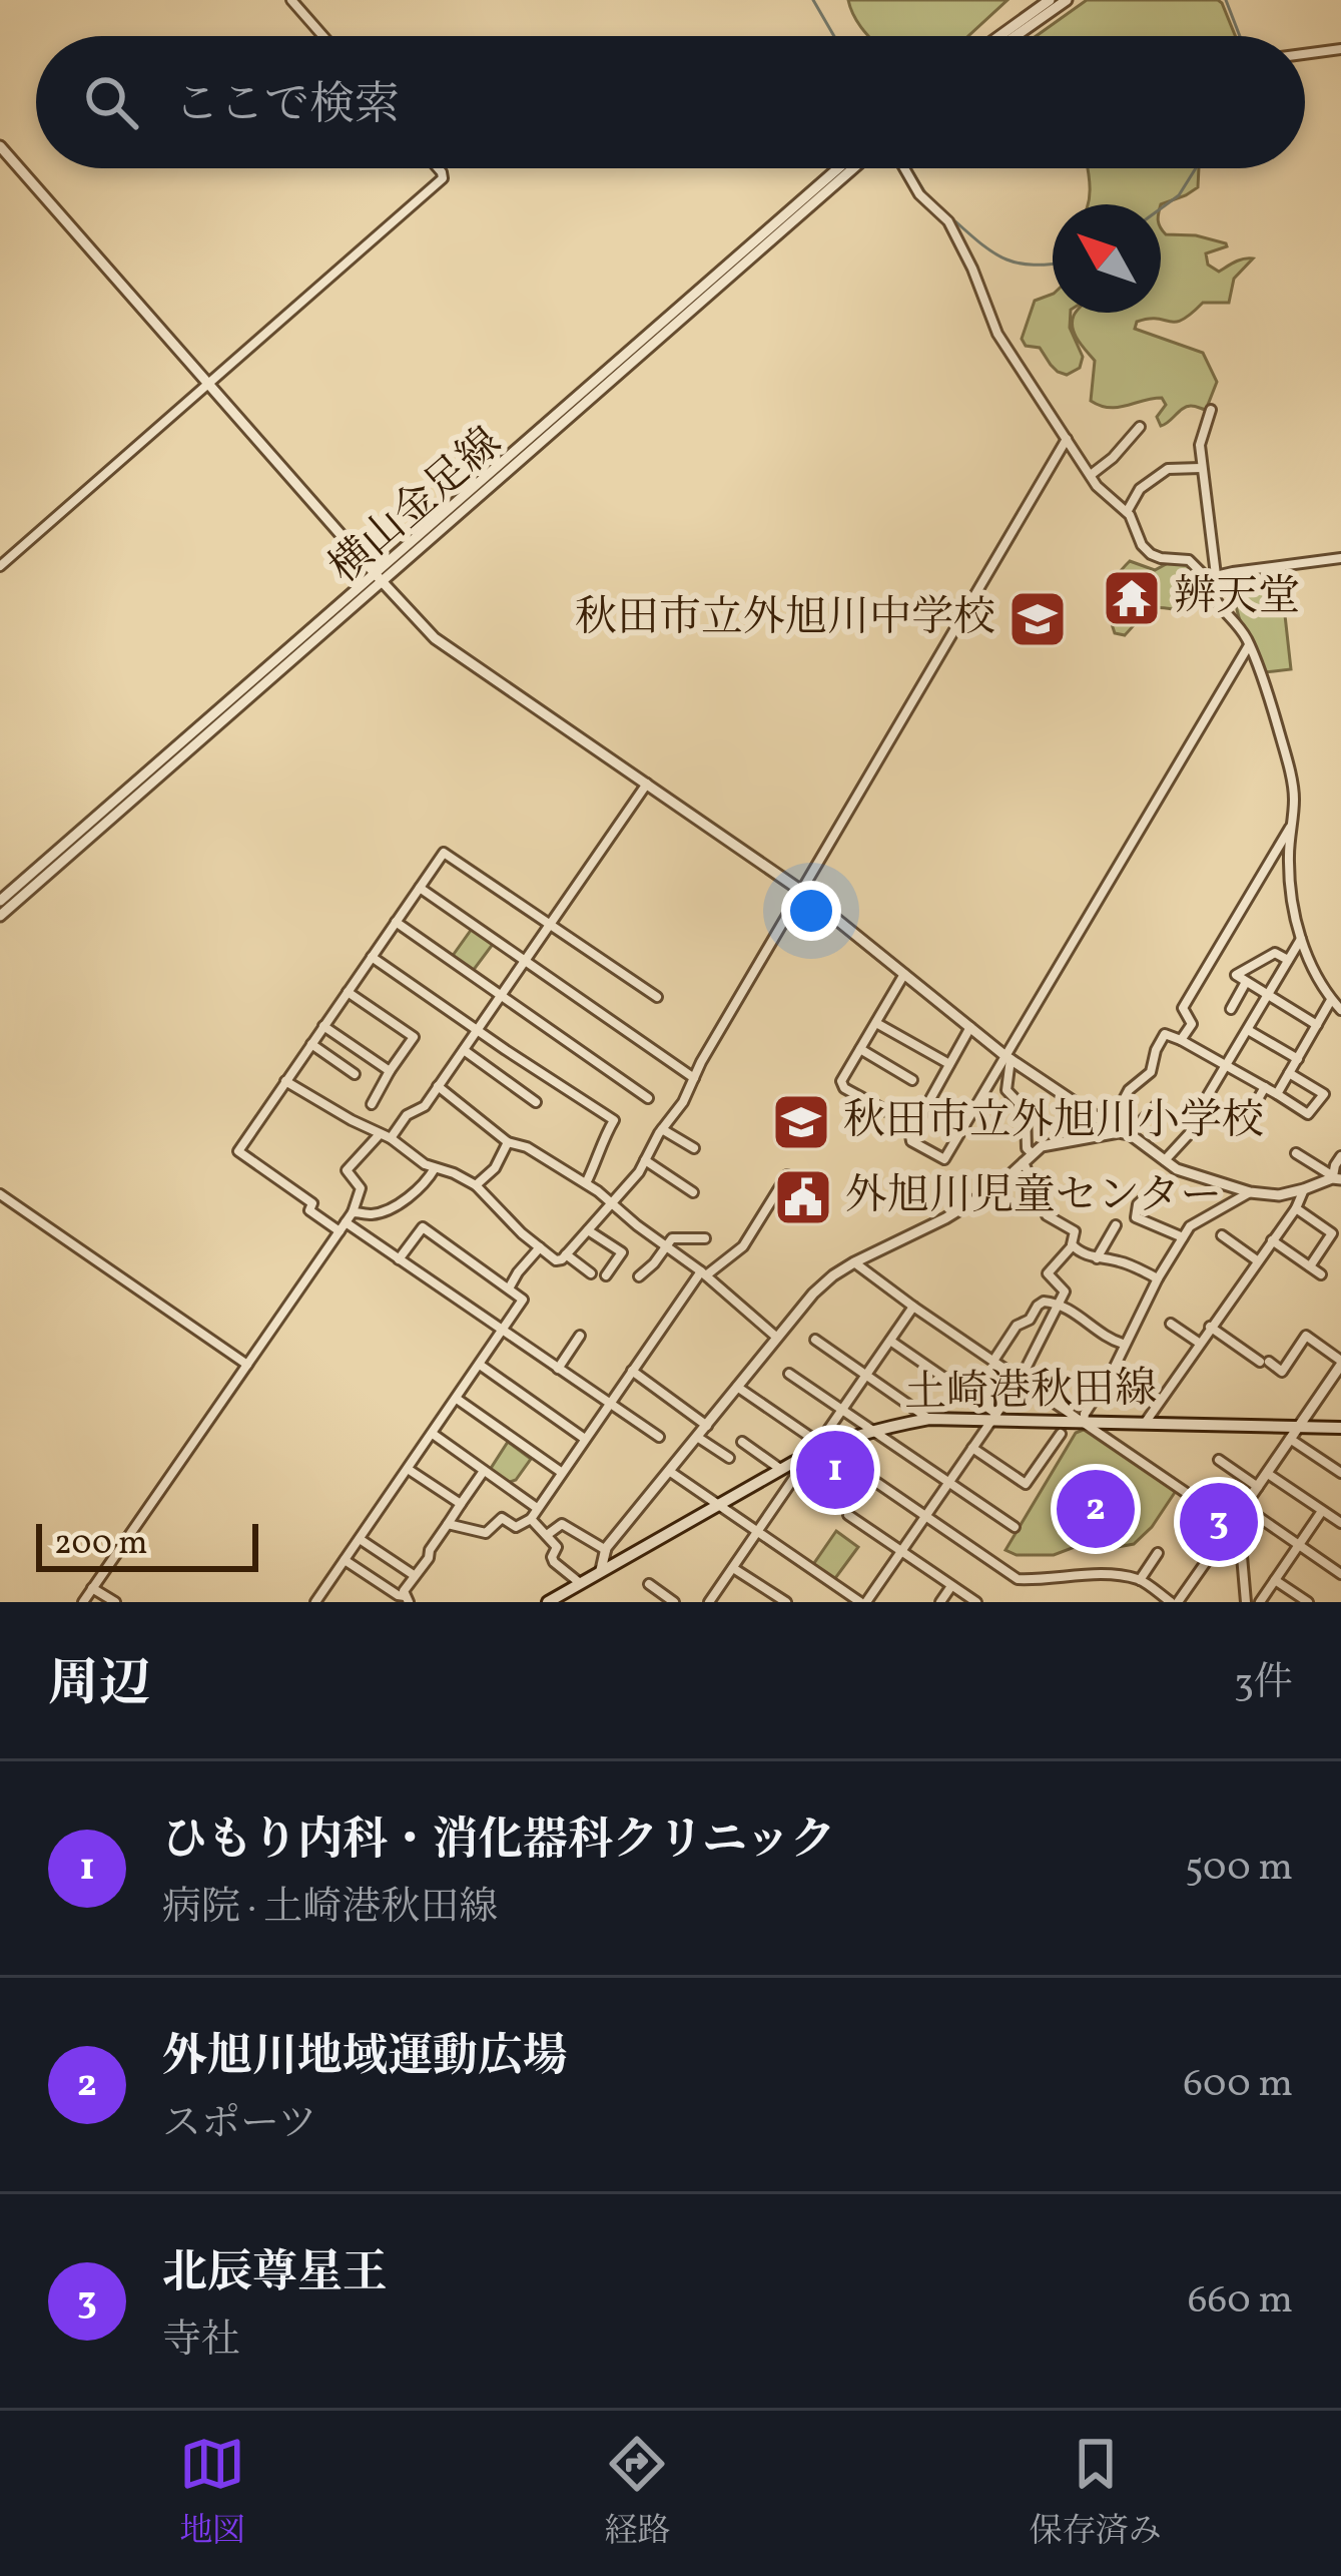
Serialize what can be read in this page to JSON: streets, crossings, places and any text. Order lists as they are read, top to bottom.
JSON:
{
  "streets": {
    "main road": ["土崎港秋田線"],
    "street": ["横山金足線"]
  },
  "places": {
    "temple": ["辨天堂"],
    "school or university": ["秋田市立外旭川中学校", "秋田市立外旭川小学校"],
    "public building": ["外旭川児童センター"]
  },
  "scale_bar": "200 m",
  "north": "top left",
  "page": {
    "search": "ここで検索",
    "pins": ["1", "2", "3"],
    "scale": "200 m",
    "heading": ["周辺", "3件"],
    "list": [
      {
        "mark": "1",
        "name": "ひもり内科・消化器科クリニック",
        "note": "病院 · 土崎港秋田線",
        "value": "500 m"
      },
      {
        "mark": "2",
        "name": "外旭川地域運動広場",
        "note": "スポーツ",
        "value": "600 m"
      },
      {
        "mark": "3",
        "name": "北辰尊星王",
        "note": "寺社",
        "value": "660 m"
      }
    ],
    "nav": ["地図", "経路", "保存済み"]
  }
}
